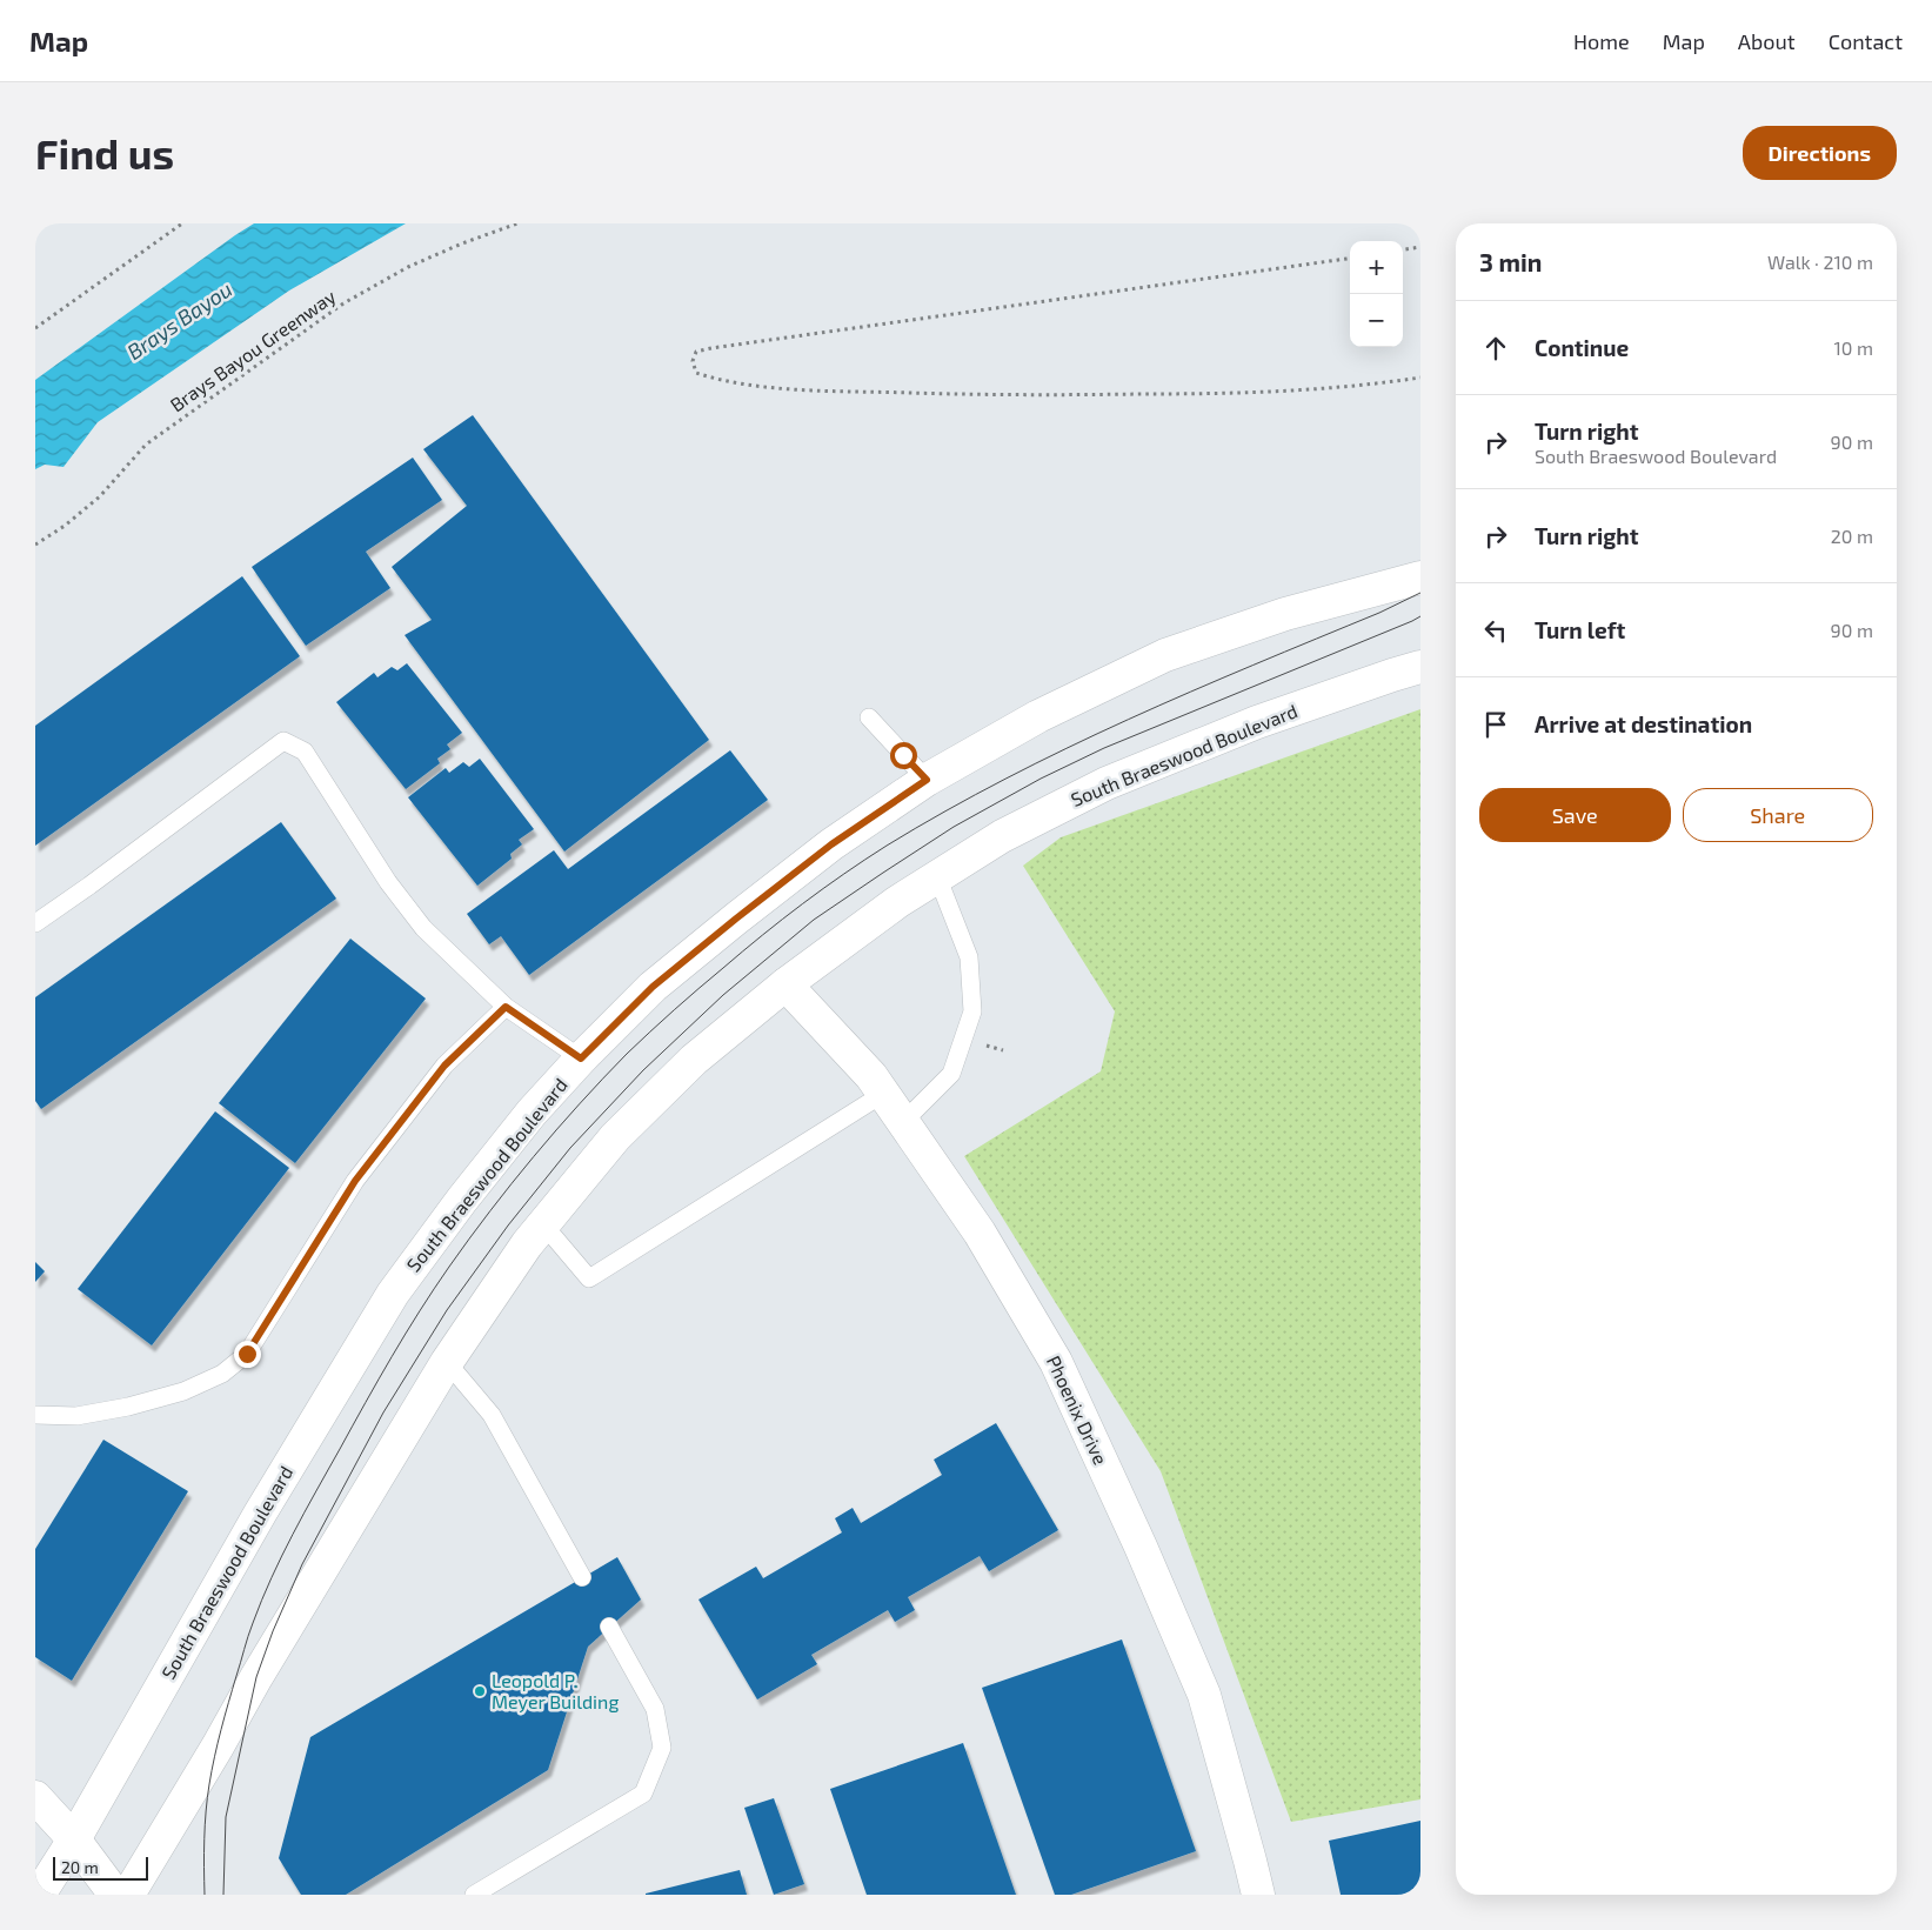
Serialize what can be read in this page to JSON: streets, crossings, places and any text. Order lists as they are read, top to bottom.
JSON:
{
  "streets": {
    "main road": ["South Braeswood Boulevard", "Phoenix Drive"],
    "path": ["Brays Bayou Greenway"]
  },
  "crossings": [
    ["South Braeswood Boulevard", "Phoenix Drive"]
  ],
  "water": ["Brays Bayou"],
  "places": ["Leopold P. Meyer Building"],
  "scale_bar": "20 m",
  "page": {
    "header": "Map",
    "nav": [
      "Home",
      "Map",
      "About",
      "Contact"
    ],
    "buttons": [
      "Directions",
      ["Save", "Share"]
    ],
    "title": "Find us",
    "heading": ["3 min", "Walk · 210 m"],
    "map_buttons": ["+", "−"],
    "list": [
      ["Continue", "10 m"],
      ["Turn right", "South Braeswood Boulevard", "90 m"],
      ["Turn right", "20 m"],
      ["Turn left", "90 m"],
      "Arrive at destination"
    ],
    "scale": "20 m"
  }
}
